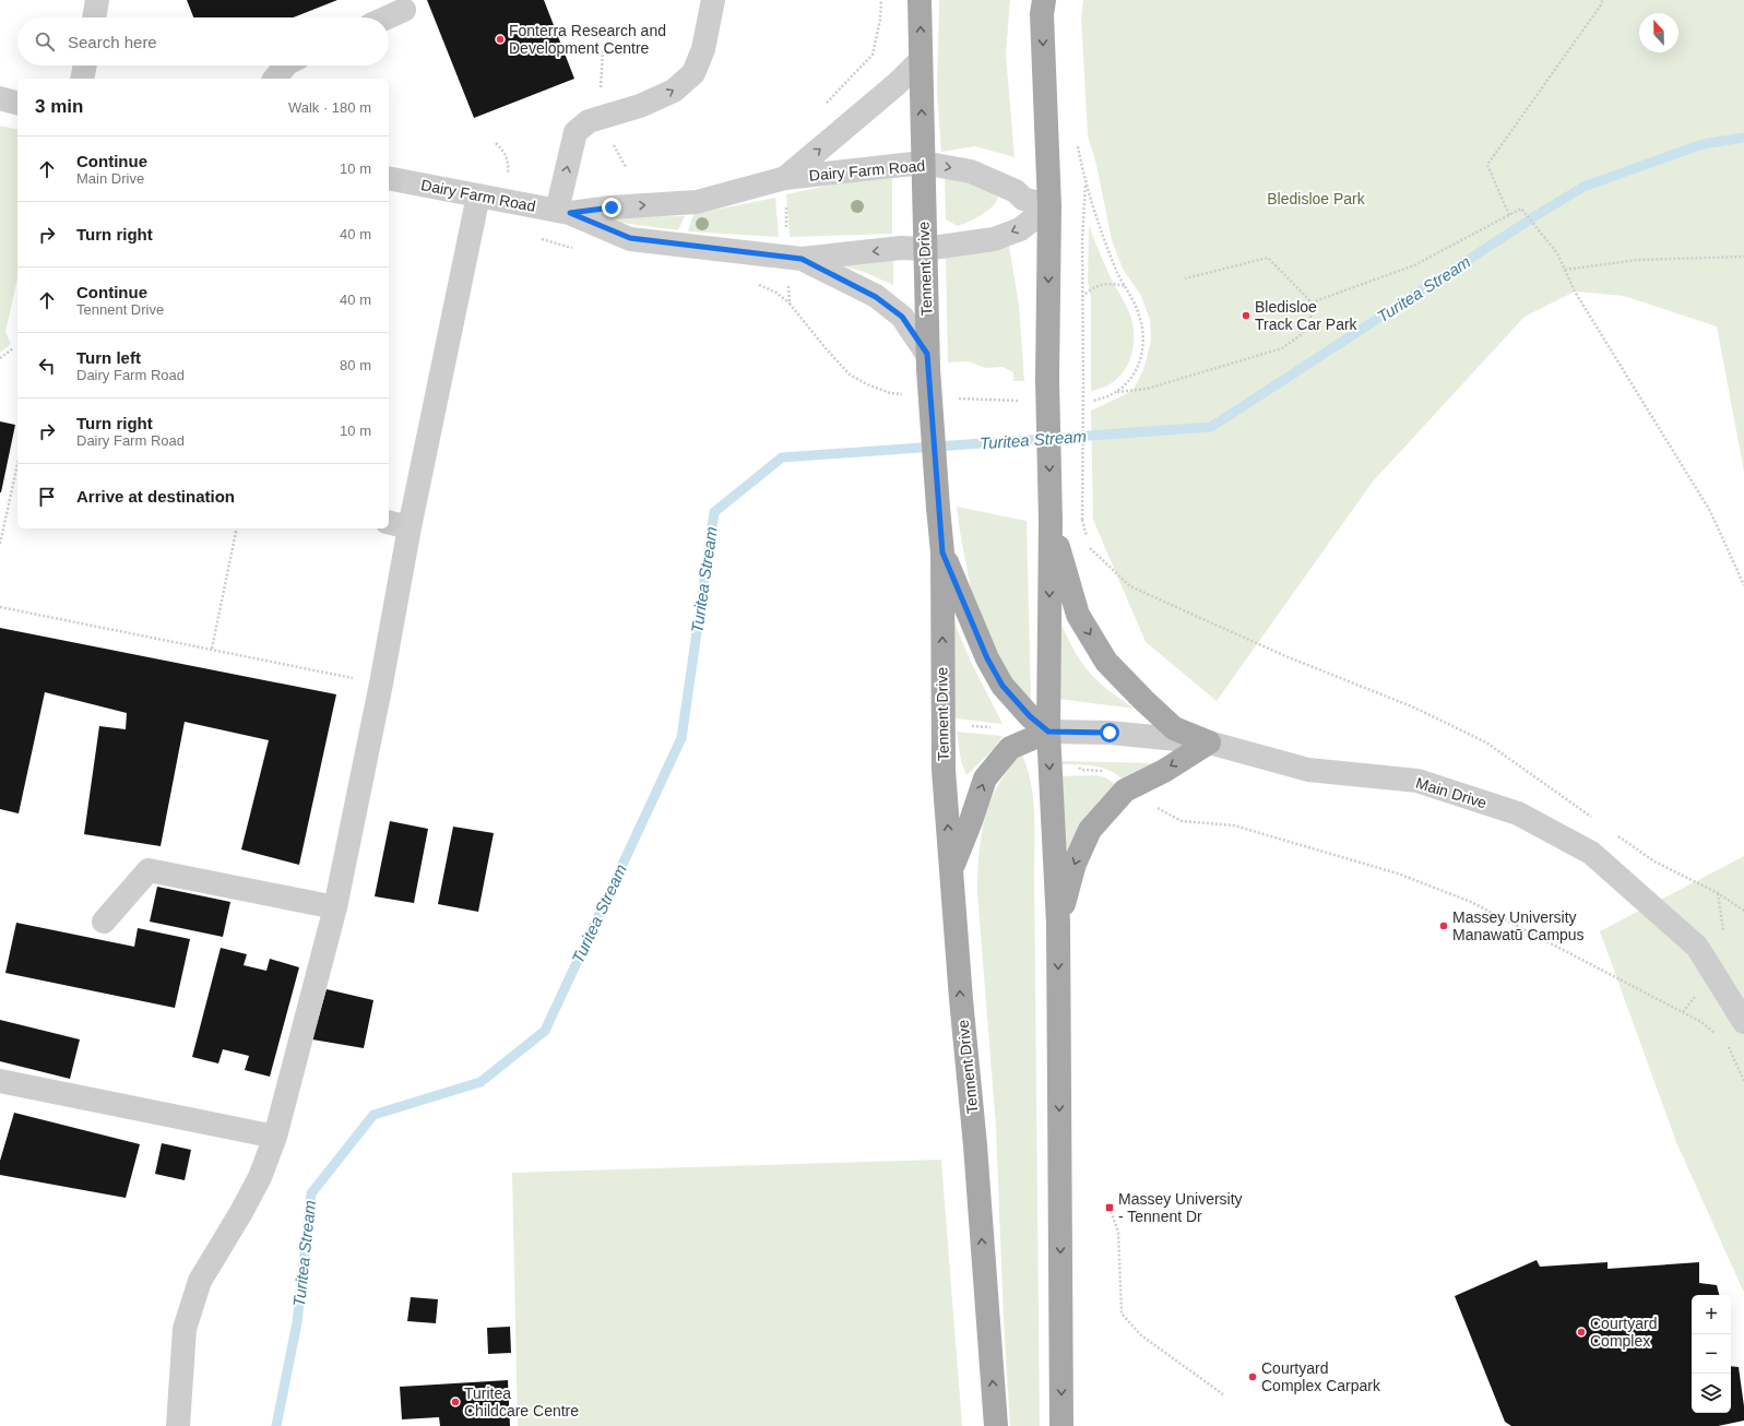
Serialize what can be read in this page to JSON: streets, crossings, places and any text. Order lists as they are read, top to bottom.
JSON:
{
  "streets": {
    "main road": ["Tennent Drive"],
    "street": ["Dairy Farm Road", "Main Drive"]
  },
  "crossings": [
    ["Dairy Farm Road", "Tennent Drive"]
  ],
  "water": ["Turitea Stream"],
  "parks": ["Bledisloe Park"],
  "places": {
    "other": [
      "Fonterra Research and Development Centre",
      "Bledisloe Track Car Park",
      "Massey University Manawatū Campus",
      "Courtyard Complex",
      "Courtyard Complex Carpark",
      "Turitea Childcare Centre"
    ],
    "transit": ["Massey University - Tennent Dr"]
  },
  "north": "top",
  "page": {
    "search": "Search here",
    "heading": ["3 min", "Walk · 180 m"],
    "list": [
      ["Continue", "Main Drive", "10 m"],
      ["Turn right", "40 m"],
      ["Continue", "Tennent Drive", "40 m"],
      ["Turn left", "Dairy Farm Road", "80 m"],
      ["Turn right", "Dairy Farm Road", "10 m"],
      "Arrive at destination"
    ],
    "map_buttons": ["+", "−"]
  }
}
